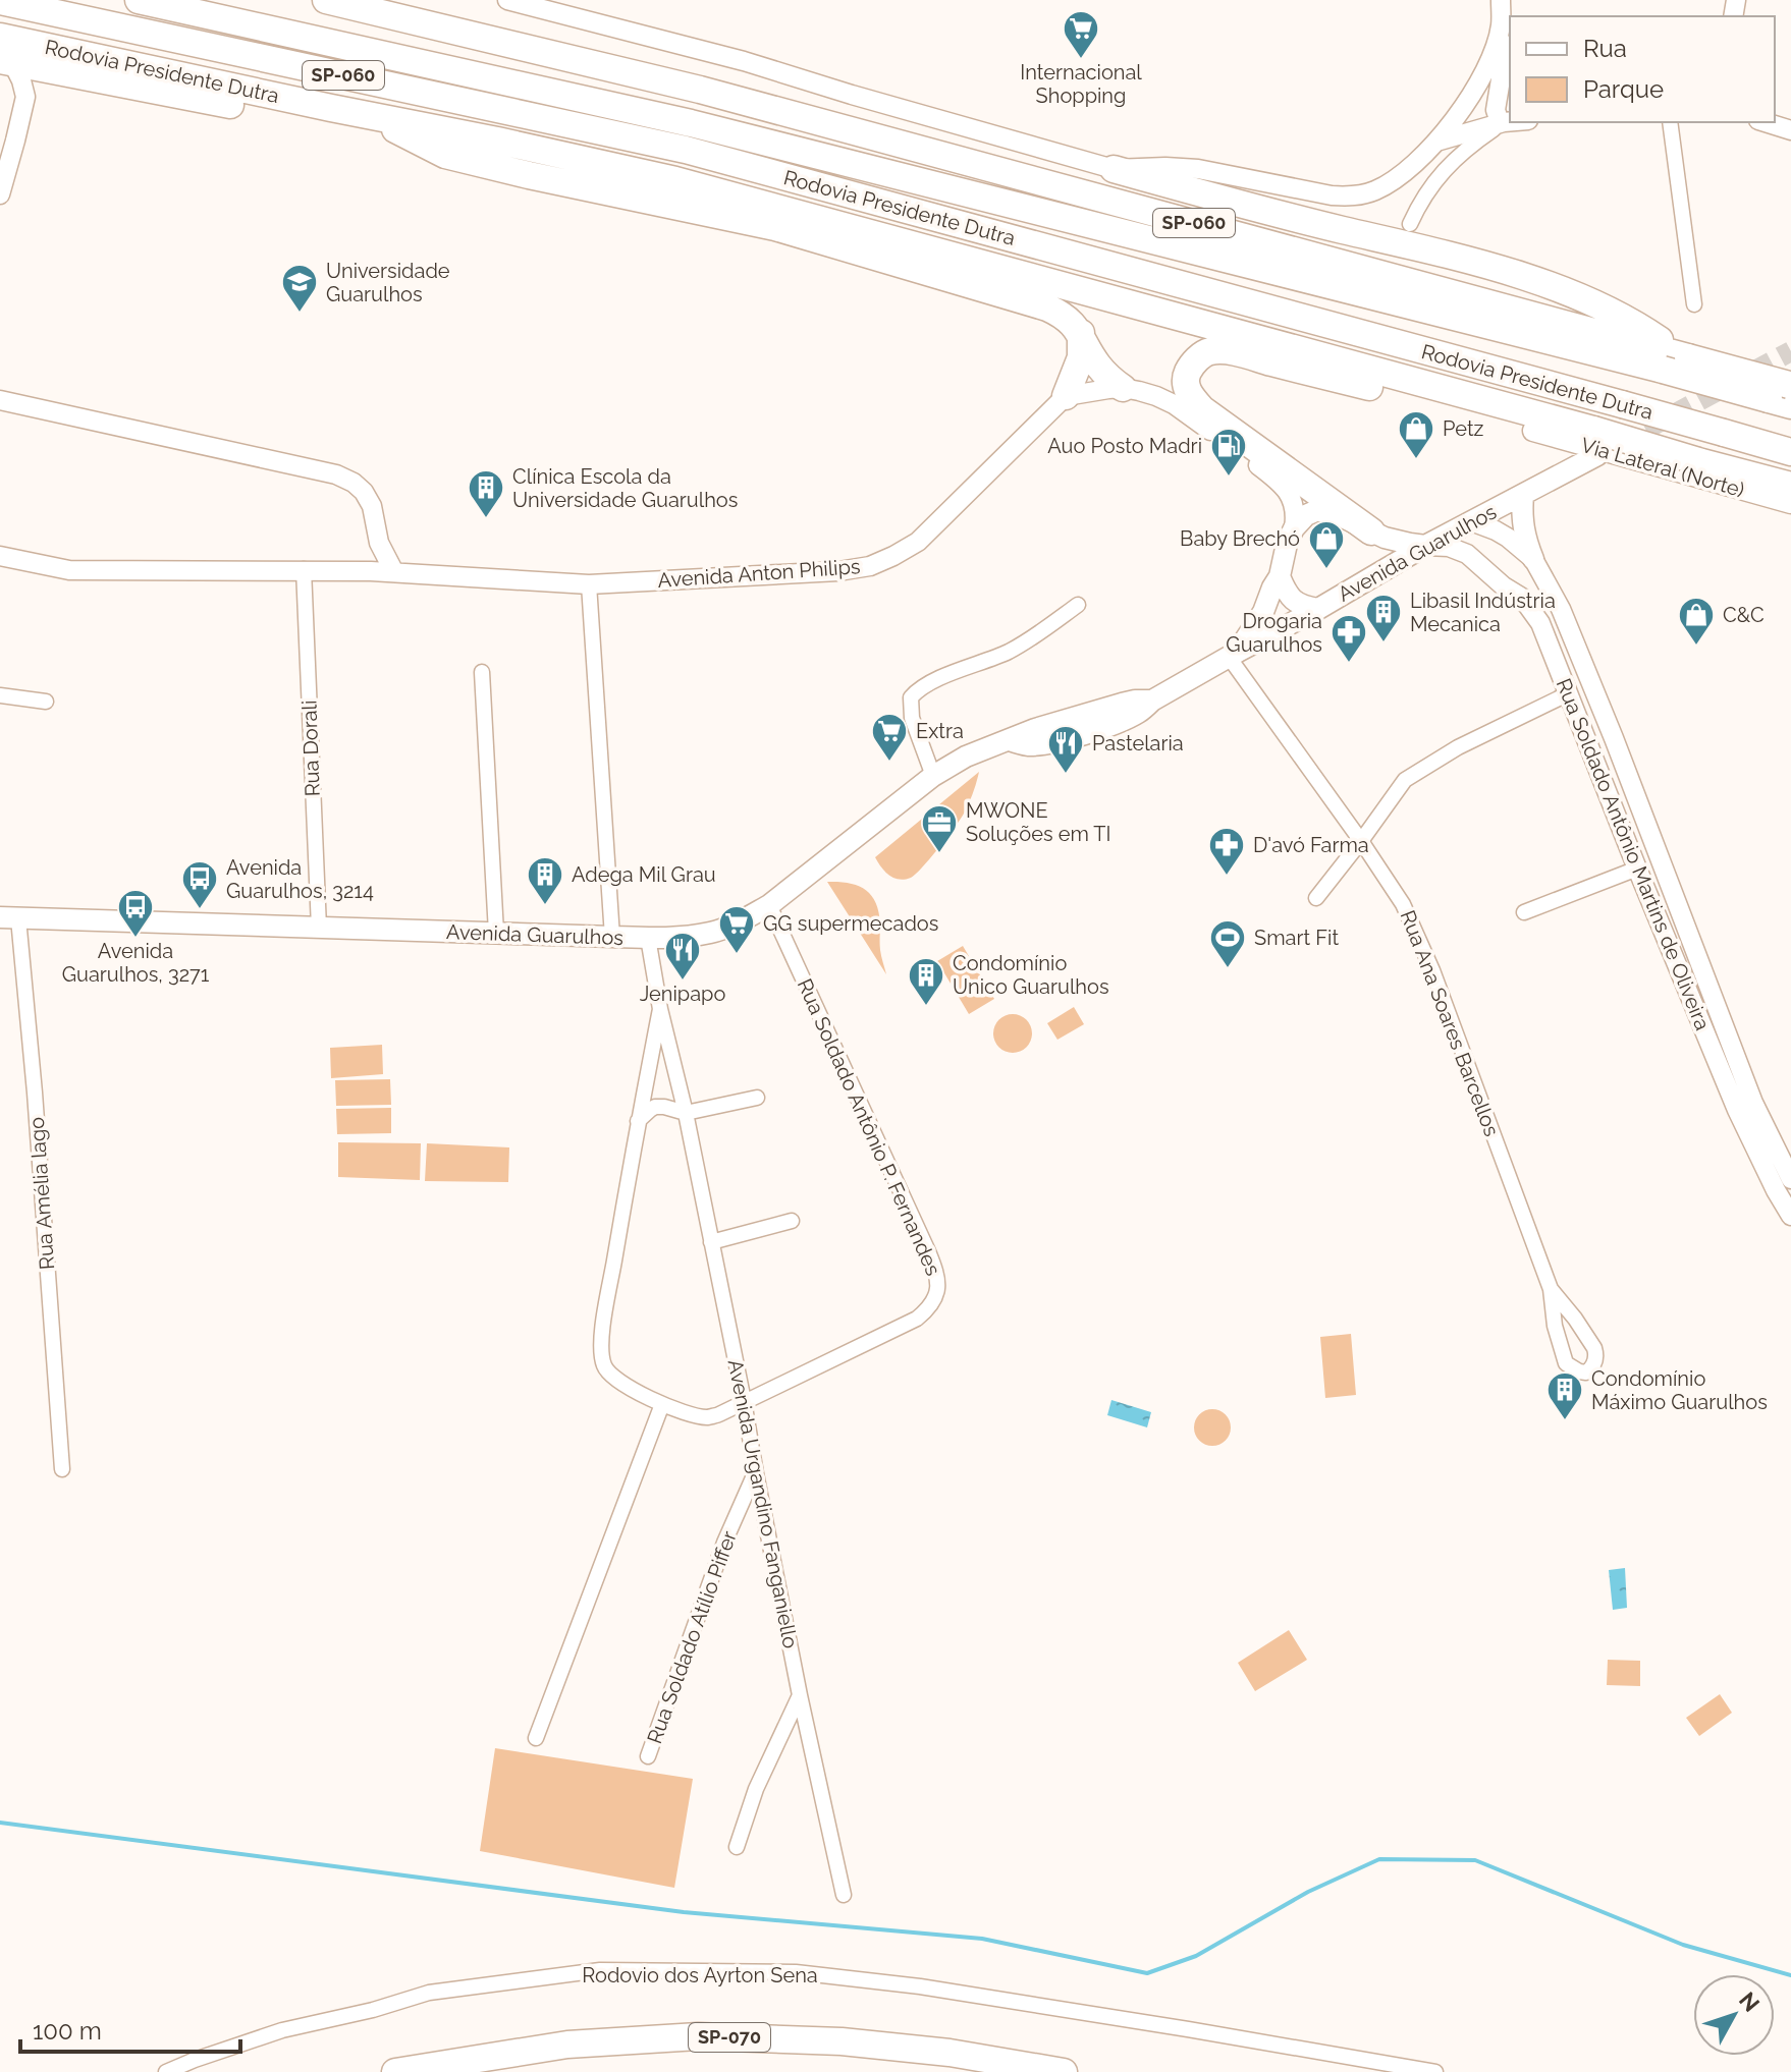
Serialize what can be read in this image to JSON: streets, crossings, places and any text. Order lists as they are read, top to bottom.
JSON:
{
  "streets": {
    "highway": ["Rodovia Presidente Dutra", "SP-060", "SP-070"],
    "main road": ["Via Lateral (Norte)", "Avenida Guarulhos"],
    "street": [
      "Avenida Anton Philips",
      "Rua Dorali",
      "Rua Soldado Antônio Martins de Oliveira",
      "Rua Ana Soares Barcellos",
      "Rua Soldado Antônio P. Fernandes",
      "Rua Amélia lago",
      "Avenida Urgandino Fanganiello",
      "Rua Soldado Atílio Piffer",
      "Rodovio dos Ayrton Sena"
    ]
  },
  "crossings": [
    ["Rodovia Presidente Dutra", "Avenida Guarulhos"],
    ["Avenida Guarulhos", "Rua Dorali"],
    ["Avenida Guarulhos", "Rua Soldado Antônio Martins de Oliveira"],
    ["Avenida Guarulhos", "Rua Ana Soares Barcellos"],
    ["Avenida Guarulhos", "Rua Soldado Antônio P. Fernandes"],
    ["Avenida Guarulhos", "Rua Amélia lago"],
    ["Avenida Guarulhos", "Avenida Urgandino Fanganiello"],
    ["Avenida Anton Philips", "Rua Dorali"],
    ["Rua Soldado Antônio P. Fernandes", "Avenida Urgandino Fanganiello"],
    ["Avenida Urgandino Fanganiello", "Rua Soldado Atílio Piffer"]
  ],
  "places": {
    "supermarket": ["Internacional Shopping", "Extra", "GG supermecados"],
    "school or university": ["Universidade Guarulhos"],
    "shop": ["Petz", "Baby Brechó", "C&C"],
    "fuel station": ["Auo Posto Madri"],
    "building": [
      "Clínica Escola da Universidade Guarulhos",
      "Libasil Indústria Mecanica",
      "Adega Mil Grau",
      "Condomínio Unico Guarulhos",
      "Condomínio Máximo Guarulhos"
    ],
    "pharmacy": ["Drogaria Guarulhos", "D'avó Farma"],
    "restaurant": ["Pastelaria", "Jenipapo"],
    "office": ["MWONE Soluções em TI"],
    "bus stop": ["Avenida Guarulhos, 3214", "Avenida Guarulhos, 3271"],
    "sports": ["Smart Fit"]
  },
  "legend": ["Rua", "Parque"],
  "scale_bar": "100 m",
  "north": "top right"
}
